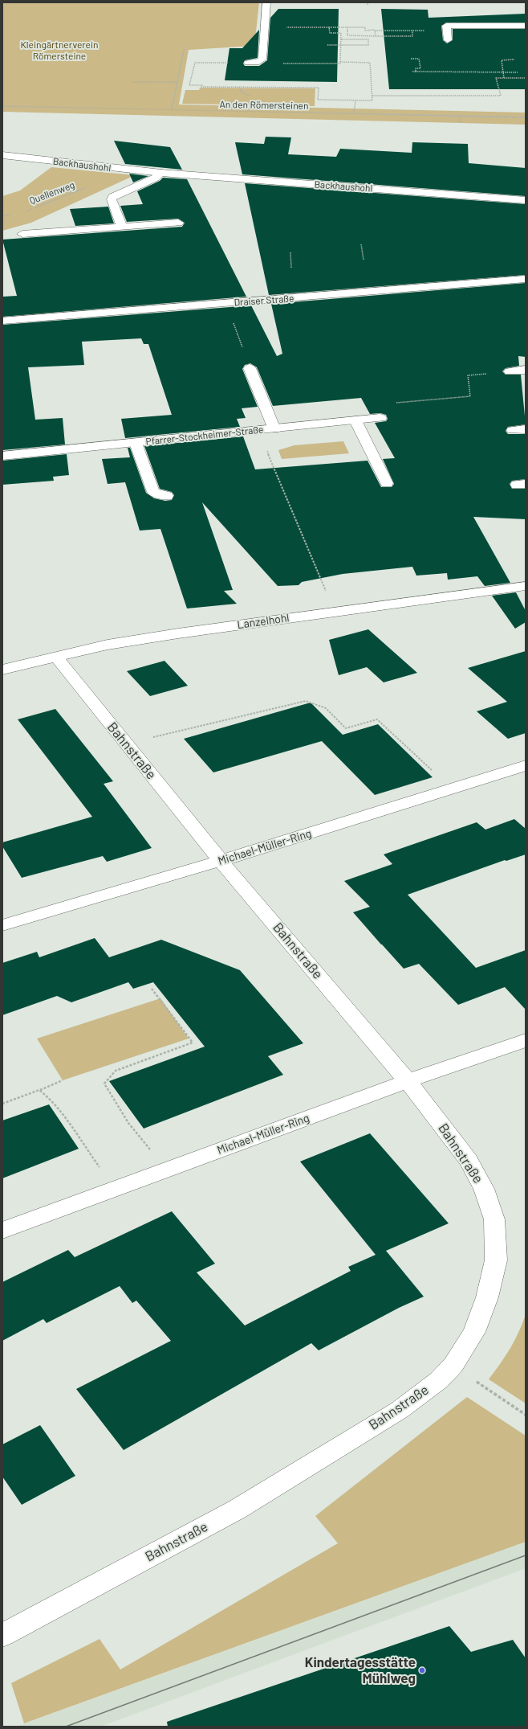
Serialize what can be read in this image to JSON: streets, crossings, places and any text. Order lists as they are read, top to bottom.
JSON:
{
  "streets": {
    "street": [
      "Backhaushohl",
      "Draiser Straße",
      "Pfarrer-Stockheimer-Straße",
      "Lanzelhohl",
      "Bahnstraße",
      "Michael-Müller-Ring"
    ],
    "path": ["An den Römersteinen", "Quellenweg"]
  },
  "crossings": [
    ["Lanzelhohl", "Bahnstraße"],
    ["Bahnstraße", "Michael-Müller-Ring"]
  ],
  "parks": ["Kleingärtnerverein Römersteine"],
  "places": ["Kindertagesstätte Mühlweg"]
}
